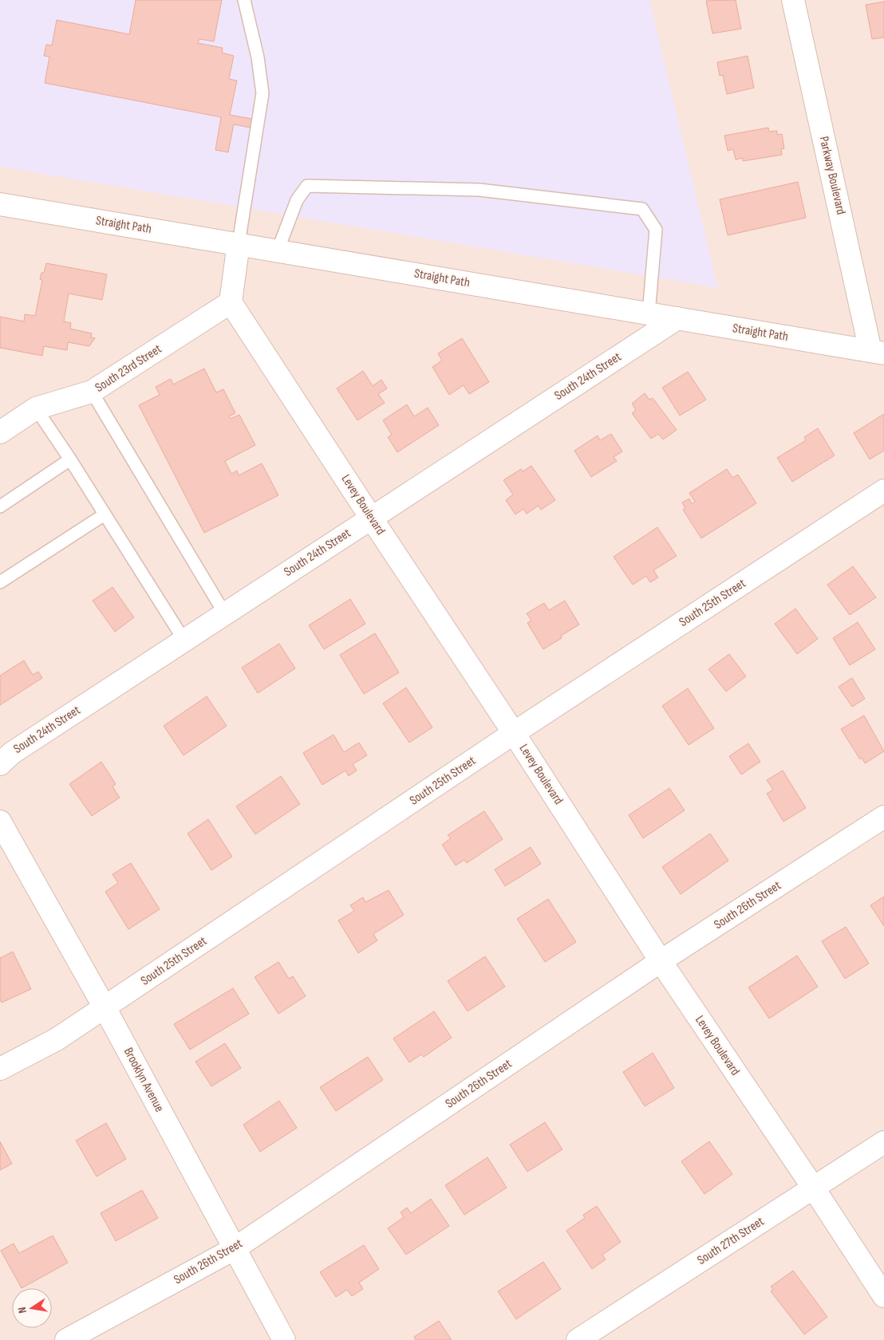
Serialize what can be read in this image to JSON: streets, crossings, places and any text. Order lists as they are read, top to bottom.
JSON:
{
  "streets": {
    "street": [
      "Parkway Boulevard",
      "Straight Path",
      "South 23rd Street",
      "South 24th Street",
      "Levey Boulevard",
      "South 25th Street",
      "South 26th Street",
      "Brooklyn Avenue",
      "South 27th Street"
    ]
  },
  "crossings": [
    ["Parkway Boulevard", "Straight Path"],
    ["Straight Path", "South 24th Street"],
    ["South 23rd Street", "Levey Boulevard"],
    ["South 24th Street", "Levey Boulevard"],
    ["Levey Boulevard", "South 25th Street"],
    ["Levey Boulevard", "South 26th Street"],
    ["Levey Boulevard", "South 27th Street"],
    ["South 25th Street", "Brooklyn Avenue"],
    ["South 26th Street", "Brooklyn Avenue"]
  ],
  "north": "left"
}
